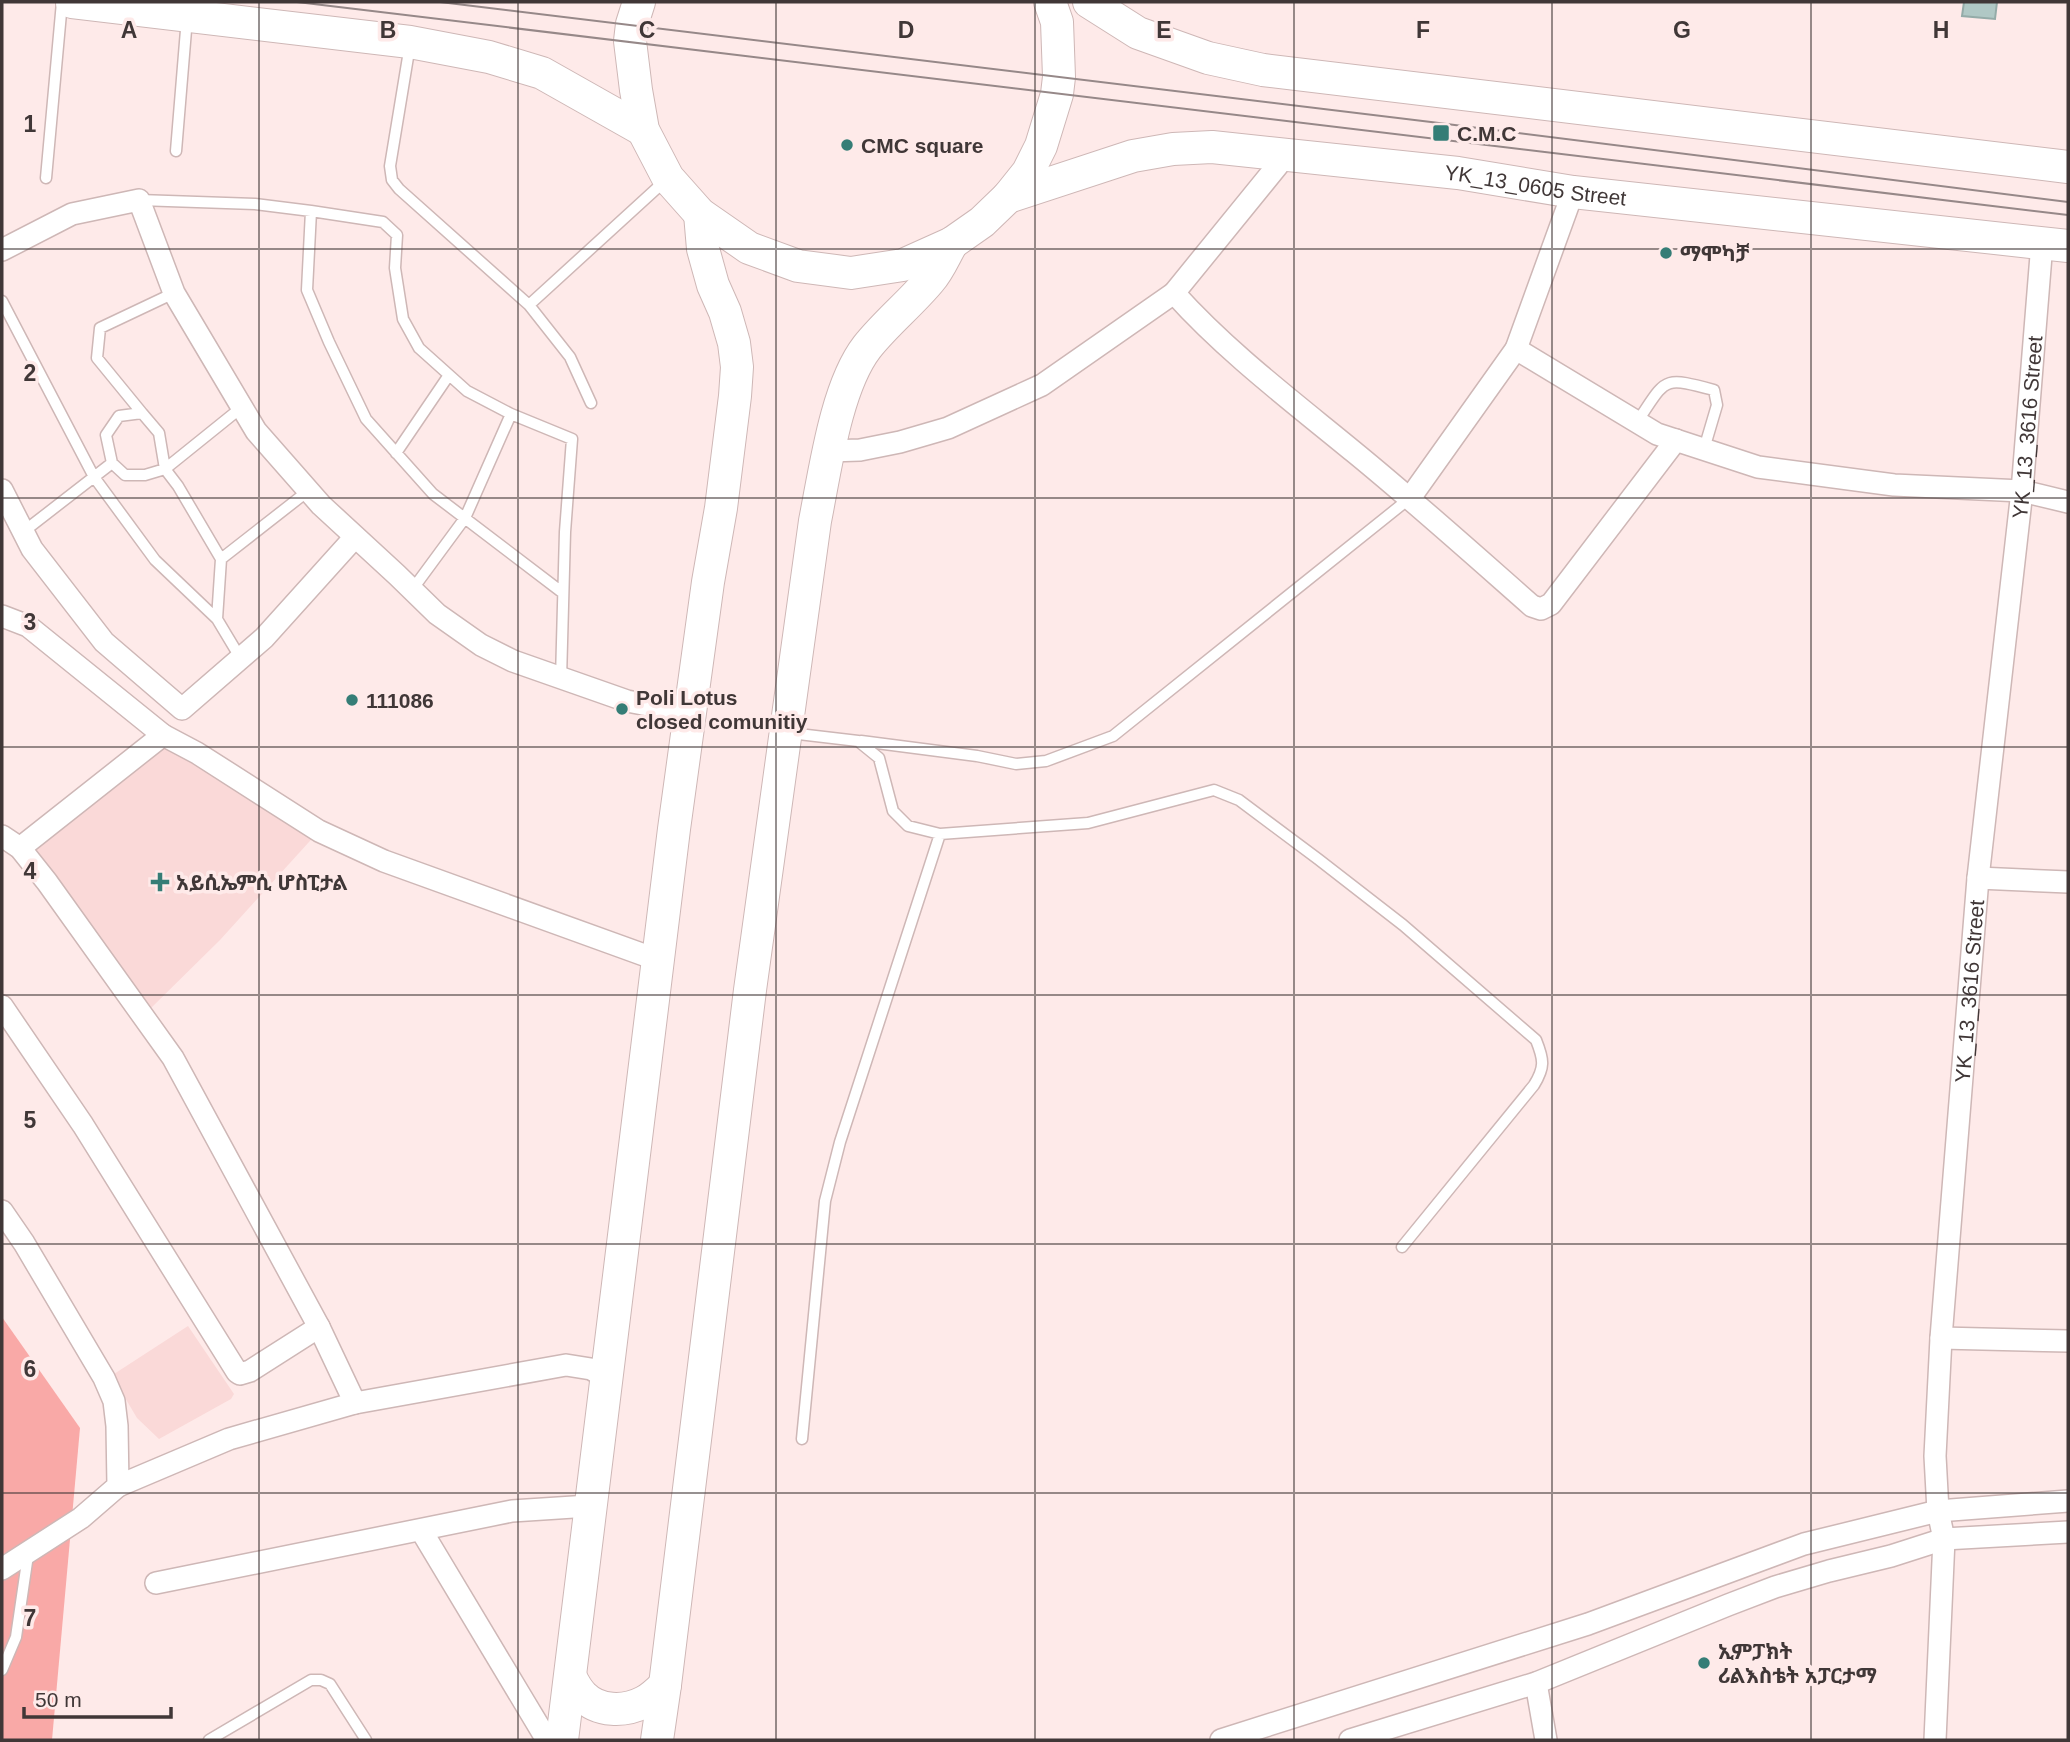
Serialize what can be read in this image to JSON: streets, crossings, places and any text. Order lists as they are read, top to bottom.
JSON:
{
  "streets": {
    "main road": ["YK_13_0605 Street"],
    "street": ["YK_13_3616 Street"]
  },
  "crossings": [
    ["YK_13_0605 Street", "YK_13_3616 Street"]
  ],
  "places": {
    "transit": ["C.M.C"],
    "other": [
      "CMC square",
      "ማሞካቻ",
      "111086",
      "Poli Lotus closed comunitiy",
      "ኢምፓክት ሪልእስቴት አፓርታማ"
    ],
    "health": ["አይሲኤምሲ ሆስፒታል"]
  },
  "scale_bar": "50 m",
  "grid": {
    "columns": [
      "A",
      "B",
      "C",
      "D",
      "E",
      "F",
      "G",
      "H"
    ],
    "rows": [
      "1",
      "2",
      "3",
      "4",
      "5",
      "6",
      "7"
    ]
  }
}
